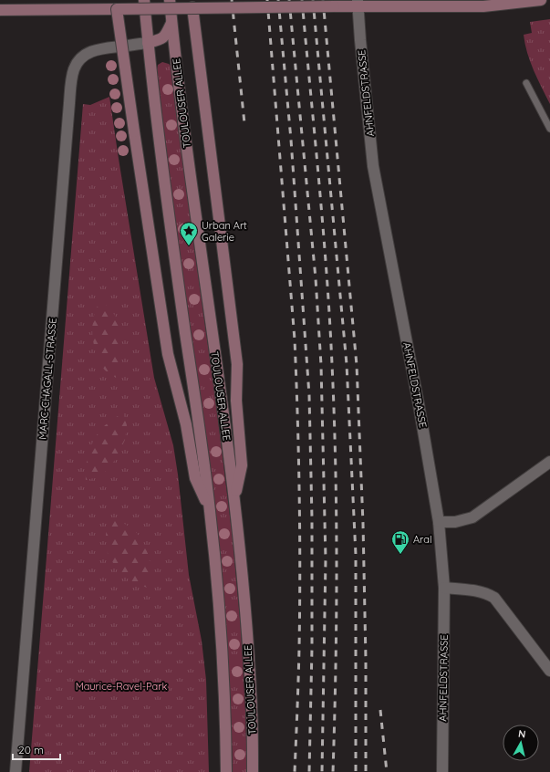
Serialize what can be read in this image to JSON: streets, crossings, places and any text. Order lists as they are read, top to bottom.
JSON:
{
  "streets": {
    "main road": ["TOULOUSER ALLEE"],
    "street": ["AHNFELDSTRASSE", "MARC-CHAGALL-STRASSE"]
  },
  "parks": ["Maurice-Ravel-Park"],
  "places": {
    "place": ["Urban Art Galerie"],
    "fuel station": ["Aral"]
  },
  "scale_bar": "20 m",
  "north": "top"
}
